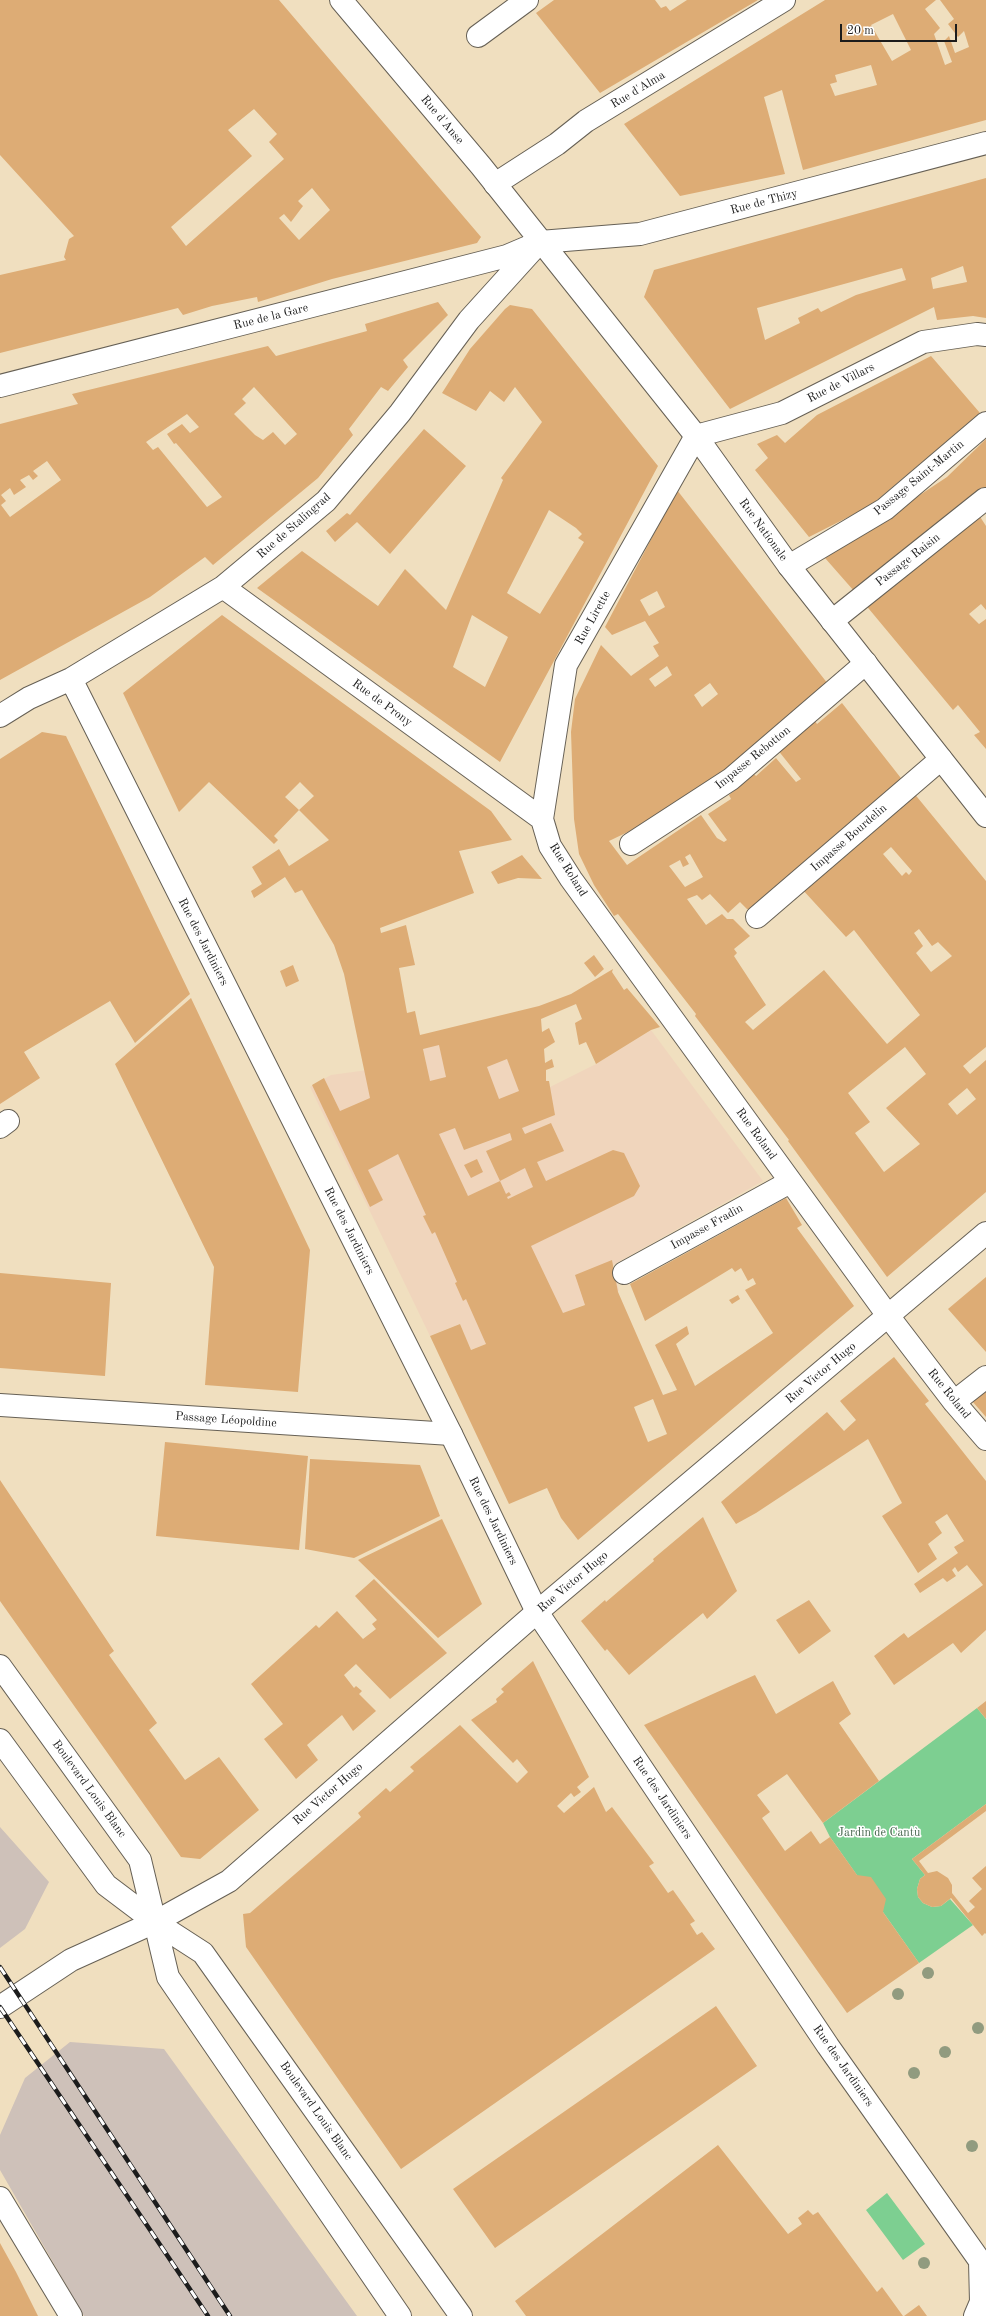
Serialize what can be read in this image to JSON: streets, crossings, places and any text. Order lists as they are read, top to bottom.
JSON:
{
  "streets": {
    "street": [
      "Rue d'Alma",
      "Rue d'Anse",
      "Rue de Thizy",
      "Rue de la Gare",
      "Rue de Villars",
      "Passage Saint-Martin",
      "Rue de Stalingrad",
      "Rue Nationale",
      "Passage Raisin",
      "Rue Lirette",
      "Rue de Prony",
      "Impasse Rebotton",
      "Impasse Bourdelin",
      "Rue Roland",
      "Rue des Jardiniers",
      "Impasse Fradin",
      "Rue Victor Hugo",
      "Passage Léopoldine",
      "Boulevard Louis Blanc"
    ]
  },
  "crossings": [
    ["Rue d'Alma", "Rue d'Anse"],
    ["Rue d'Anse", "Rue de Thizy"],
    ["Rue d'Anse", "Rue de la Gare"],
    ["Rue d'Anse", "Rue de Stalingrad"],
    ["Rue d'Anse", "Rue Nationale"],
    ["Rue de Thizy", "Rue de la Gare"],
    ["Rue de Thizy", "Rue de Stalingrad"],
    ["Rue de Thizy", "Rue Nationale"],
    ["Rue de la Gare", "Rue de Stalingrad"],
    ["Rue de la Gare", "Rue Nationale"],
    ["Rue de Villars", "Rue Nationale"],
    ["Rue de Villars", "Rue Lirette"],
    ["Passage Saint-Martin", "Rue Nationale"],
    ["Rue de Stalingrad", "Rue Nationale"],
    ["Rue de Stalingrad", "Rue de Prony"],
    ["Rue de Stalingrad", "Rue des Jardiniers"],
    ["Rue Nationale", "Passage Raisin"],
    ["Rue Nationale", "Rue Lirette"],
    ["Rue Nationale", "Impasse Rebotton"],
    ["Rue Nationale", "Impasse Bourdelin"],
    ["Rue Lirette", "Rue de Prony"],
    ["Rue Lirette", "Rue Roland"],
    ["Rue de Prony", "Rue Roland"],
    ["Rue Roland", "Impasse Fradin"],
    ["Rue Roland", "Rue Victor Hugo"],
    ["Rue des Jardiniers", "Rue Victor Hugo"],
    ["Rue des Jardiniers", "Passage Léopoldine"],
    ["Rue Victor Hugo", "Boulevard Louis Blanc"]
  ],
  "parks": ["Jardin de Cantù"],
  "scale_bar": "20 m"
}
